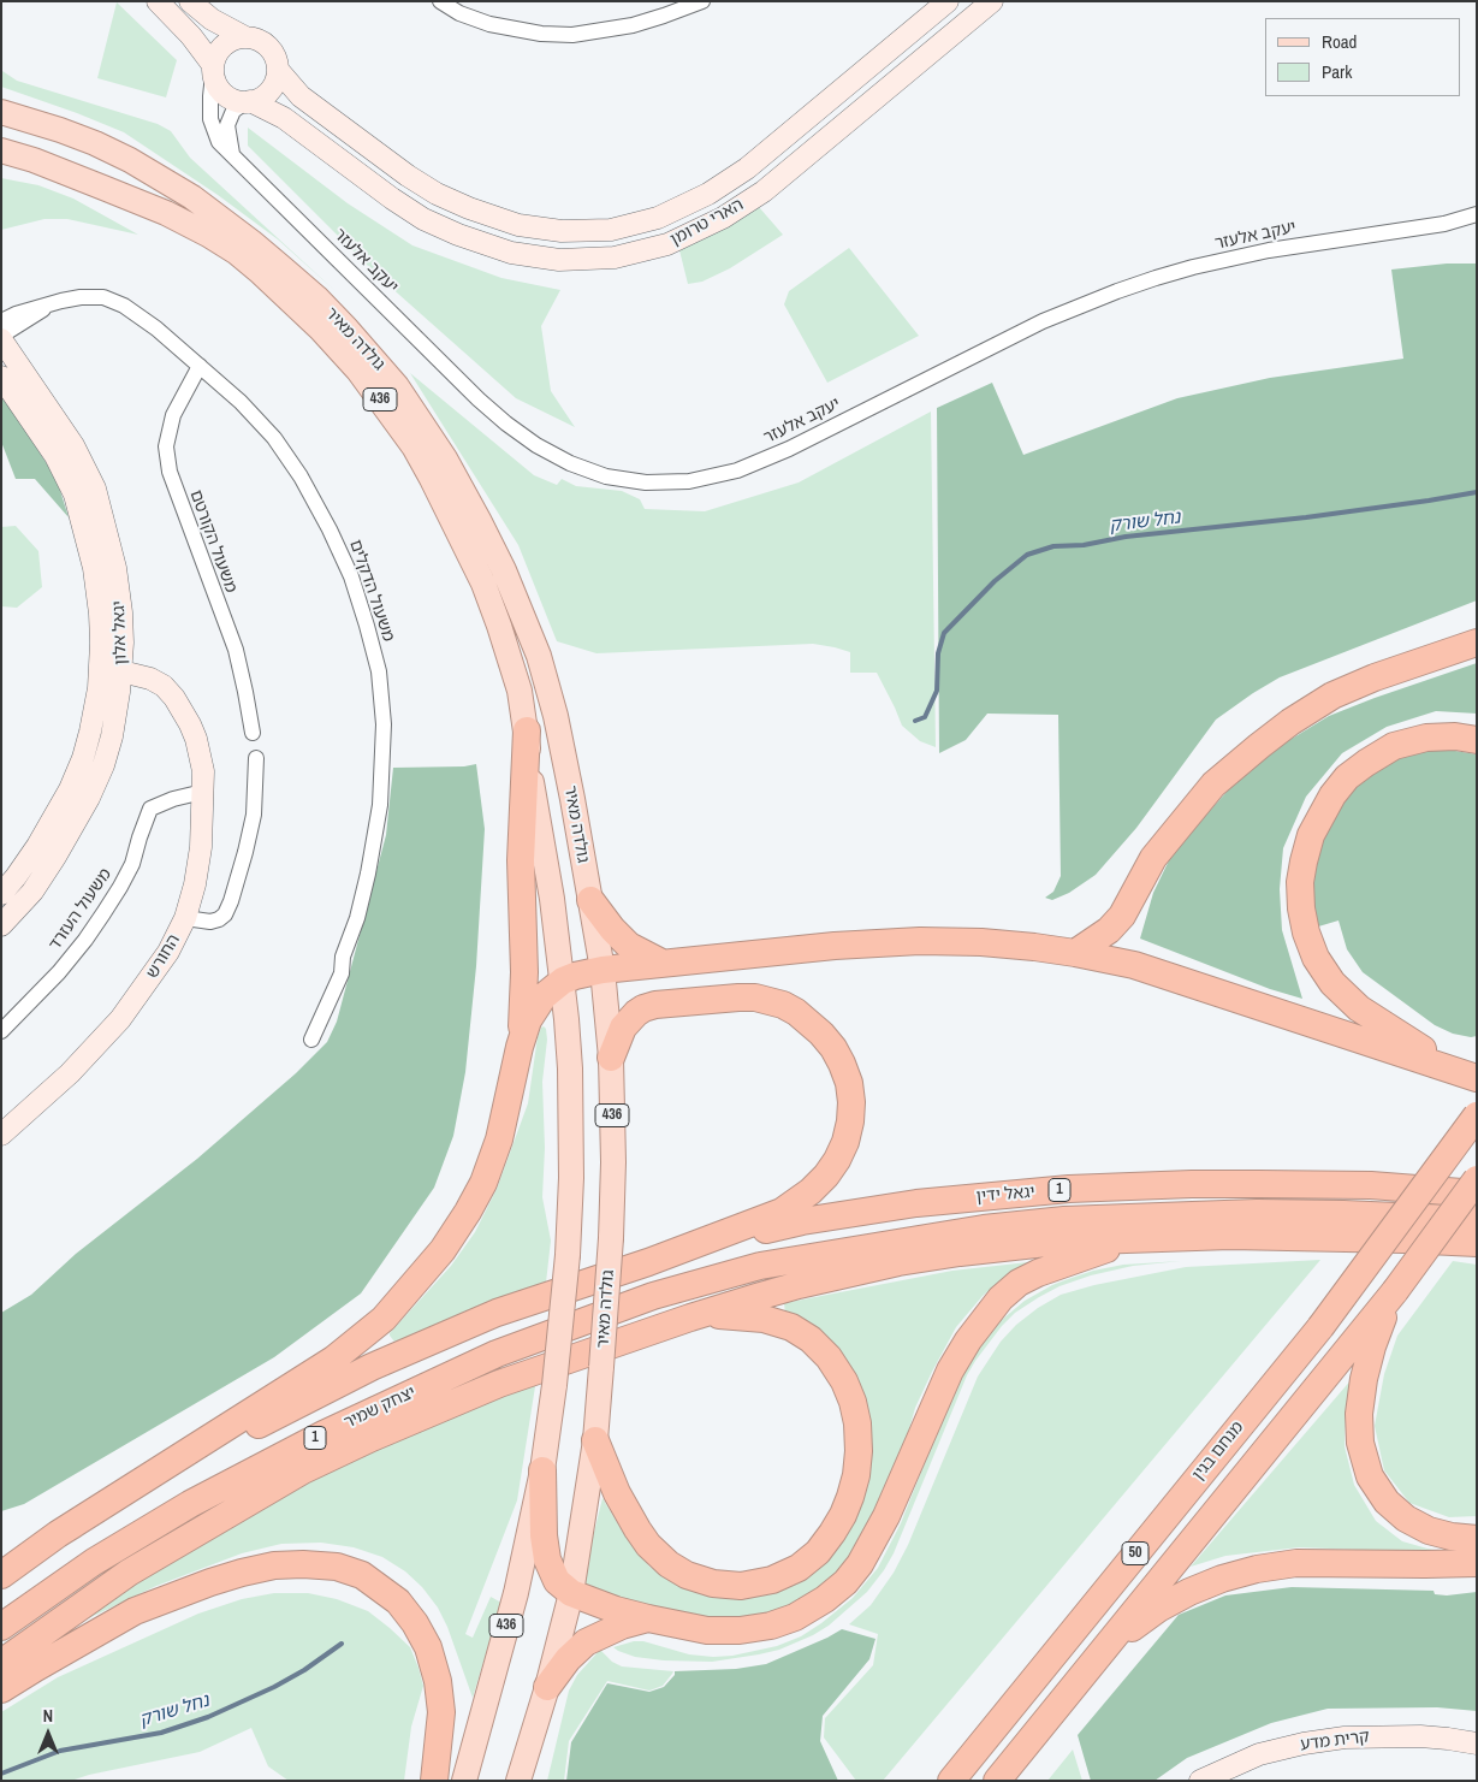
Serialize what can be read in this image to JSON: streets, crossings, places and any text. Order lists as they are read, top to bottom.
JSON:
{
  "streets": {
    "highway": [
      "1",
      "יגאל ידין",
      "יצחק שמיר",
      "מנחם בגין",
      "50"
    ],
    "main road": ["גולדה מאיר", "436"],
    "street": [
      "הארי טרומן",
      "יעקב אלעזר",
      "משעול הקורטם",
      "משעול הדקלים",
      "יגאל אלון",
      "משעול העזרד",
      "החורש",
      "קרית מדע"
    ]
  },
  "crossings": [
    ["הארי טרומן", "יעקב אלעזר"],
    ["משעול הקורטם", "משעול הדקלים"],
    ["משעול הדקלים", "יגאל אלון"],
    ["יגאל אלון", "החורש"],
    ["משעול העזרד", "החורש"],
    ["1", "יגאל ידין"],
    ["יגאל ידין", "יצחק שמיר"]
  ],
  "water": ["נחל שורק"],
  "legend": ["Road", "Park"],
  "north": "top"
}
